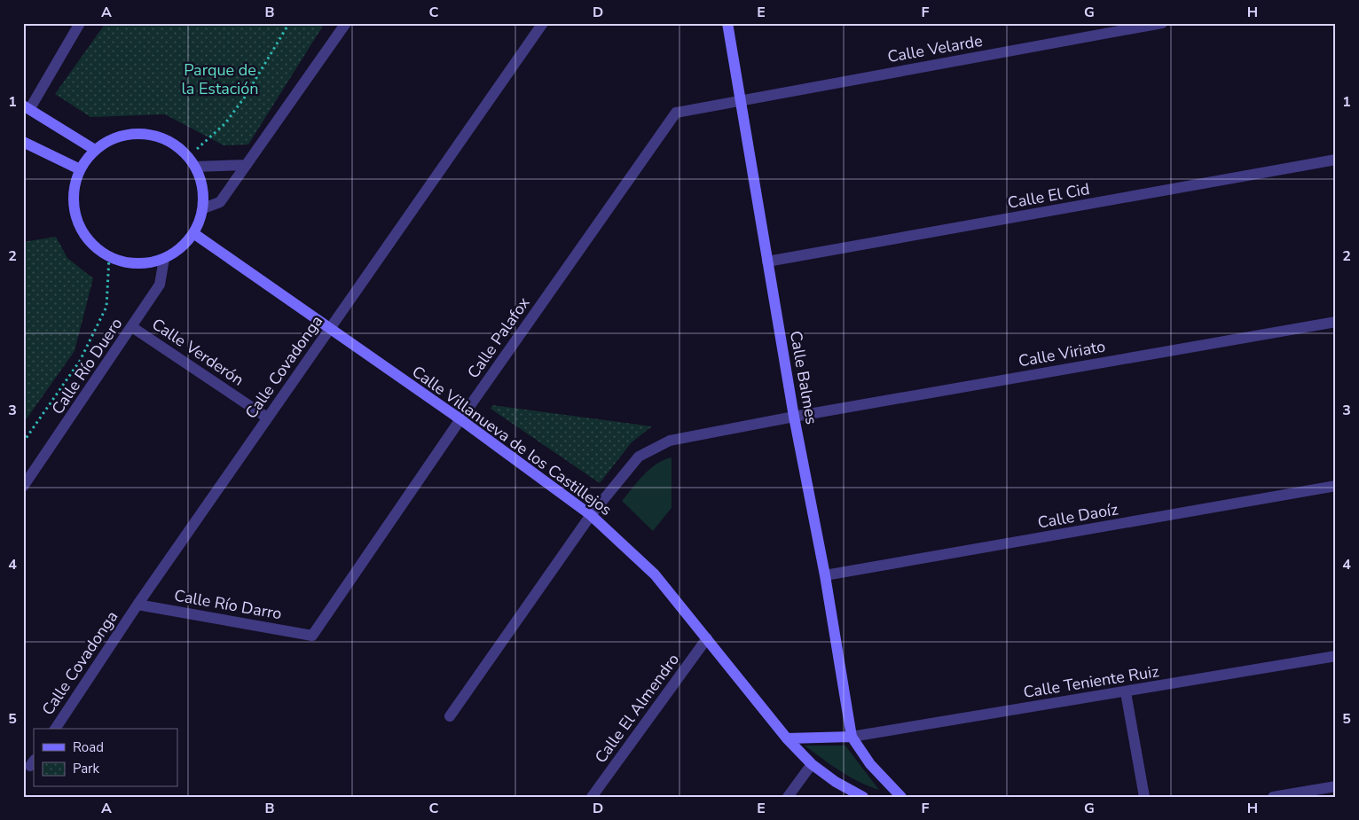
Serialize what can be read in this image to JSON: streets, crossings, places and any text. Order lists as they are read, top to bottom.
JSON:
{
  "streets": {
    "street": [
      "Calle Velarde",
      "Calle El Cid",
      "Calle Palafox",
      "Calle Verderón",
      "Calle Viriato",
      "Calle Río Duero",
      "Calle Covadonga",
      "Calle Balmes",
      "Calle Villanueva de los Castillejos",
      "Calle Daoíz",
      "Calle Río Darro",
      "Calle Teniente Ruiz",
      "Calle El Almendro"
    ]
  },
  "crossings": [
    ["Calle Velarde", "Calle Palafox"],
    ["Calle Velarde", "Calle Balmes"],
    ["Calle El Cid", "Calle Balmes"],
    ["Calle Palafox", "Calle Balmes"],
    ["Calle Palafox", "Calle Villanueva de los Castillejos"],
    ["Calle Palafox", "Calle Río Darro"],
    ["Calle Verderón", "Calle Río Duero"],
    ["Calle Verderón", "Calle Covadonga"],
    ["Calle Viriato", "Calle Balmes"],
    ["Calle Viriato", "Calle Villanueva de los Castillejos"],
    ["Calle Río Duero", "Calle Villanueva de los Castillejos"],
    ["Calle Covadonga", "Calle Villanueva de los Castillejos"],
    ["Calle Covadonga", "Calle Río Darro"],
    ["Calle Balmes", "Calle Daoíz"],
    ["Calle Balmes", "Calle Teniente Ruiz"],
    ["Calle Villanueva de los Castillejos", "Calle El Almendro"]
  ],
  "parks": ["Parque de la Estación"],
  "legend": ["Road", "Park"],
  "grid": {
    "columns": [
      "A",
      "B",
      "C",
      "D",
      "E",
      "F",
      "G",
      "H"
    ],
    "rows": [
      "1",
      "2",
      "3",
      "4",
      "5"
    ]
  }
}
